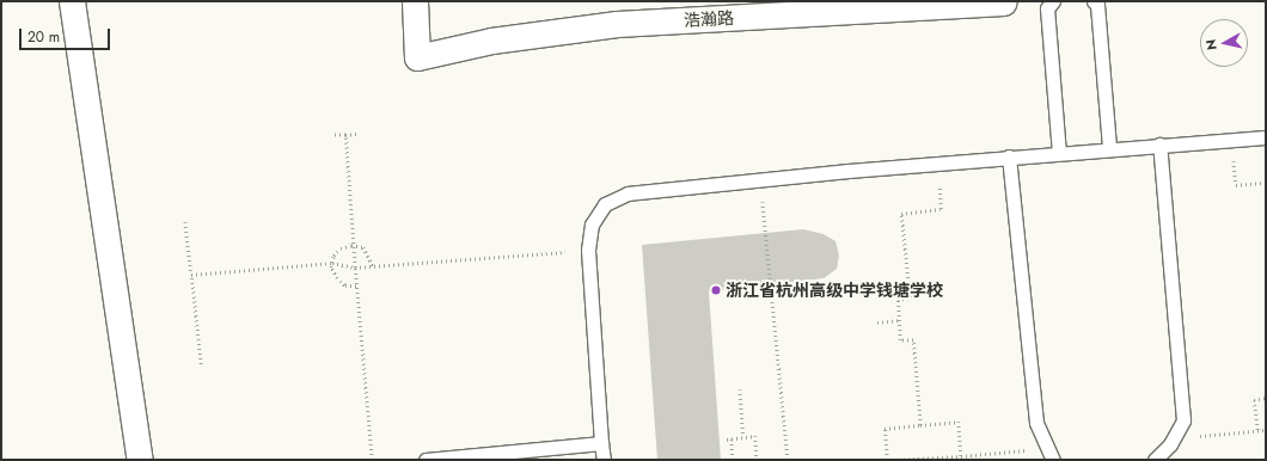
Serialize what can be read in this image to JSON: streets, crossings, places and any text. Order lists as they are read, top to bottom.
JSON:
{
  "streets": {
    "street": ["浩瀚路"]
  },
  "places": ["浙江省杭州高级中学钱塘学校"],
  "scale_bar": "20 m",
  "north": "left"
}
